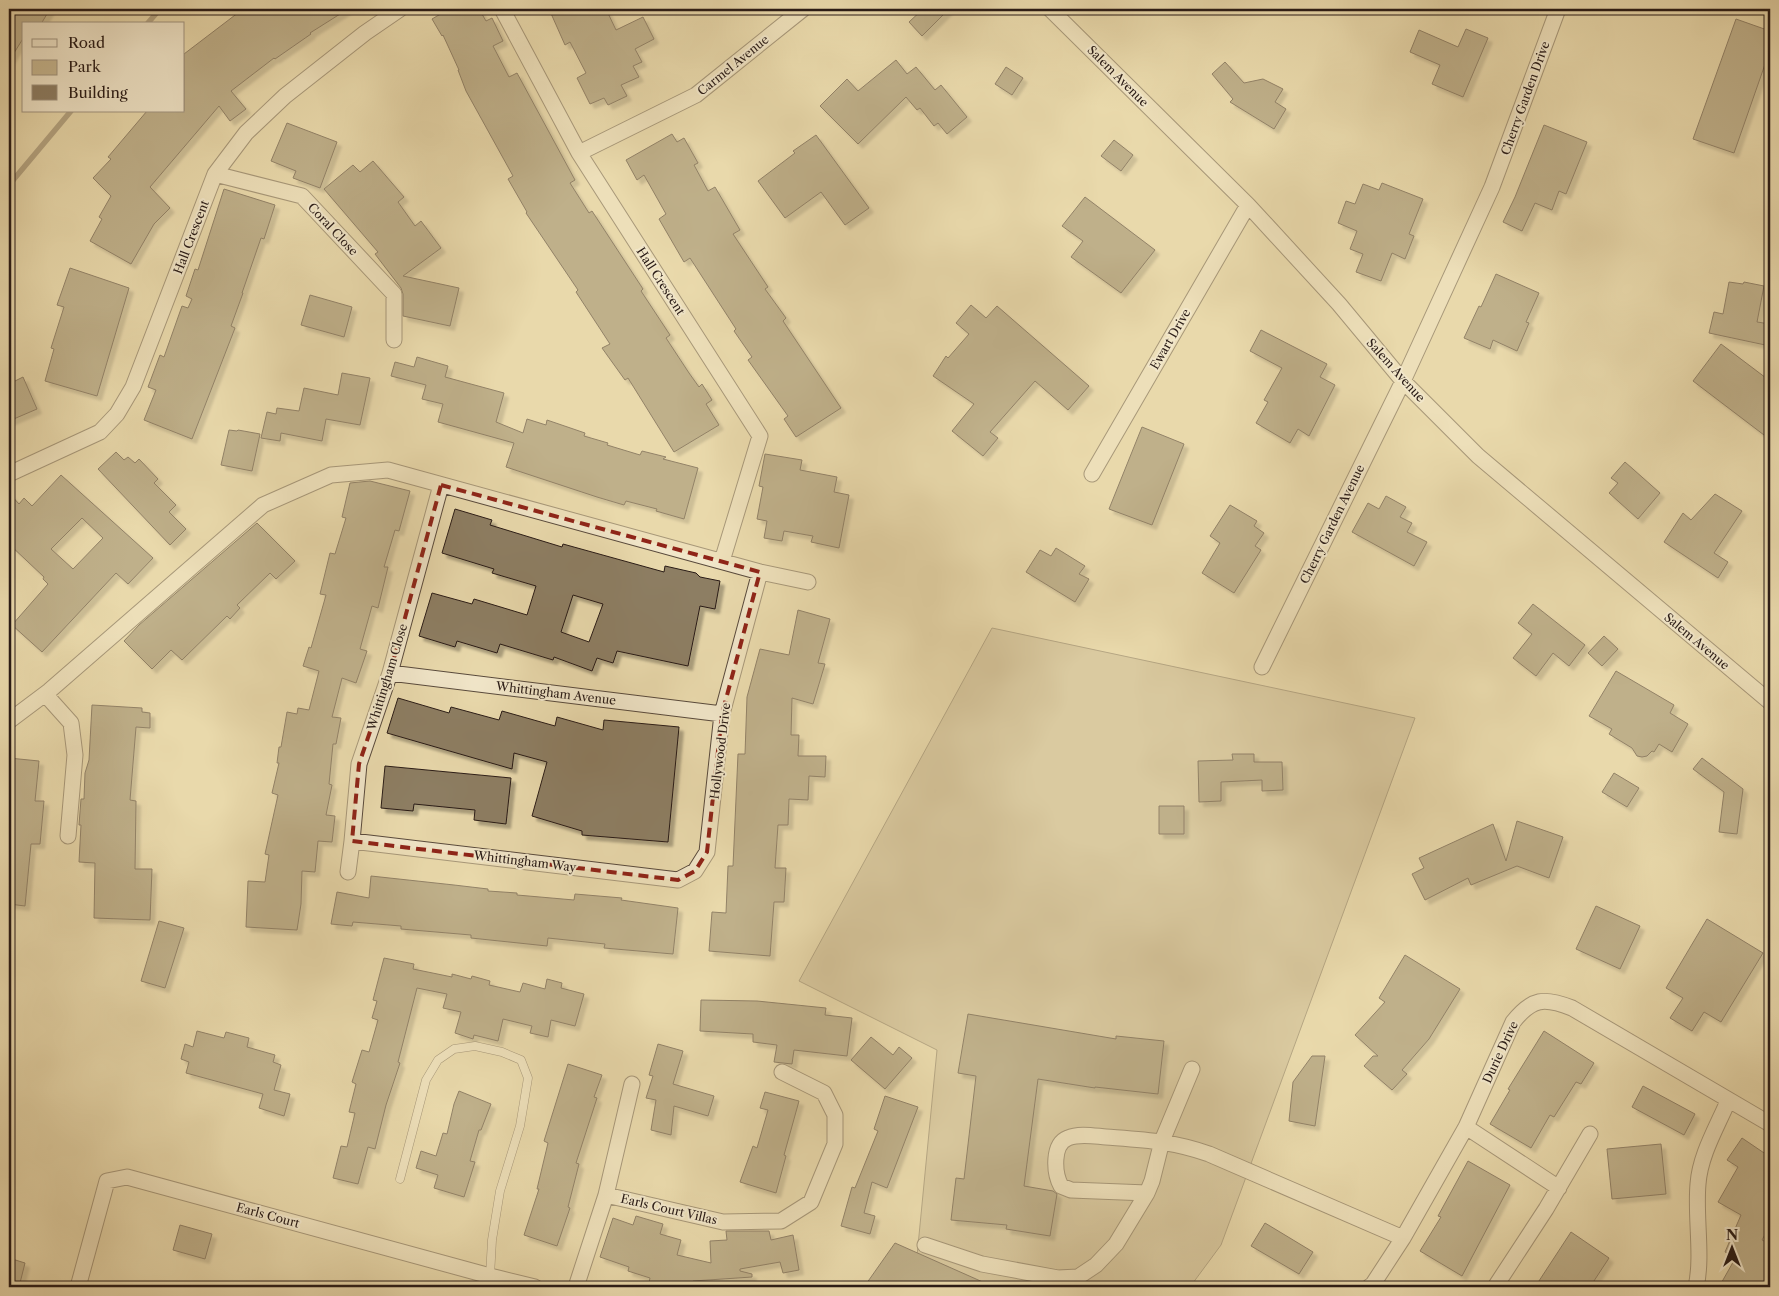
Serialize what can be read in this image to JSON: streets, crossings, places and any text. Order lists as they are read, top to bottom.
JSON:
{
  "streets": {
    "street": [
      "Carmel Avenue",
      "Salem Avenue",
      "Cherry Garden Drive",
      "Coral Close",
      "Hall Crescent",
      "Ewart Drive",
      "Cherry Garden Avenue",
      "Whittingham Close",
      "Whittingham Avenue",
      "Hollywood Drive",
      "Whittingham Way",
      "Durie Drive",
      "Earls Court Villas",
      "Earls Court"
    ]
  },
  "crossings": [
    ["Carmel Avenue", "Hall Crescent"],
    ["Salem Avenue", "Cherry Garden Drive"],
    ["Salem Avenue", "Ewart Drive"],
    ["Salem Avenue", "Cherry Garden Avenue"],
    ["Cherry Garden Drive", "Cherry Garden Avenue"],
    ["Coral Close", "Hall Crescent"],
    ["Whittingham Close", "Whittingham Avenue"],
    ["Whittingham Close", "Whittingham Way"],
    ["Whittingham Avenue", "Hollywood Drive"],
    ["Hollywood Drive", "Whittingham Way"]
  ],
  "legend": ["Road", "Park", "Building"],
  "north": "top"
}
